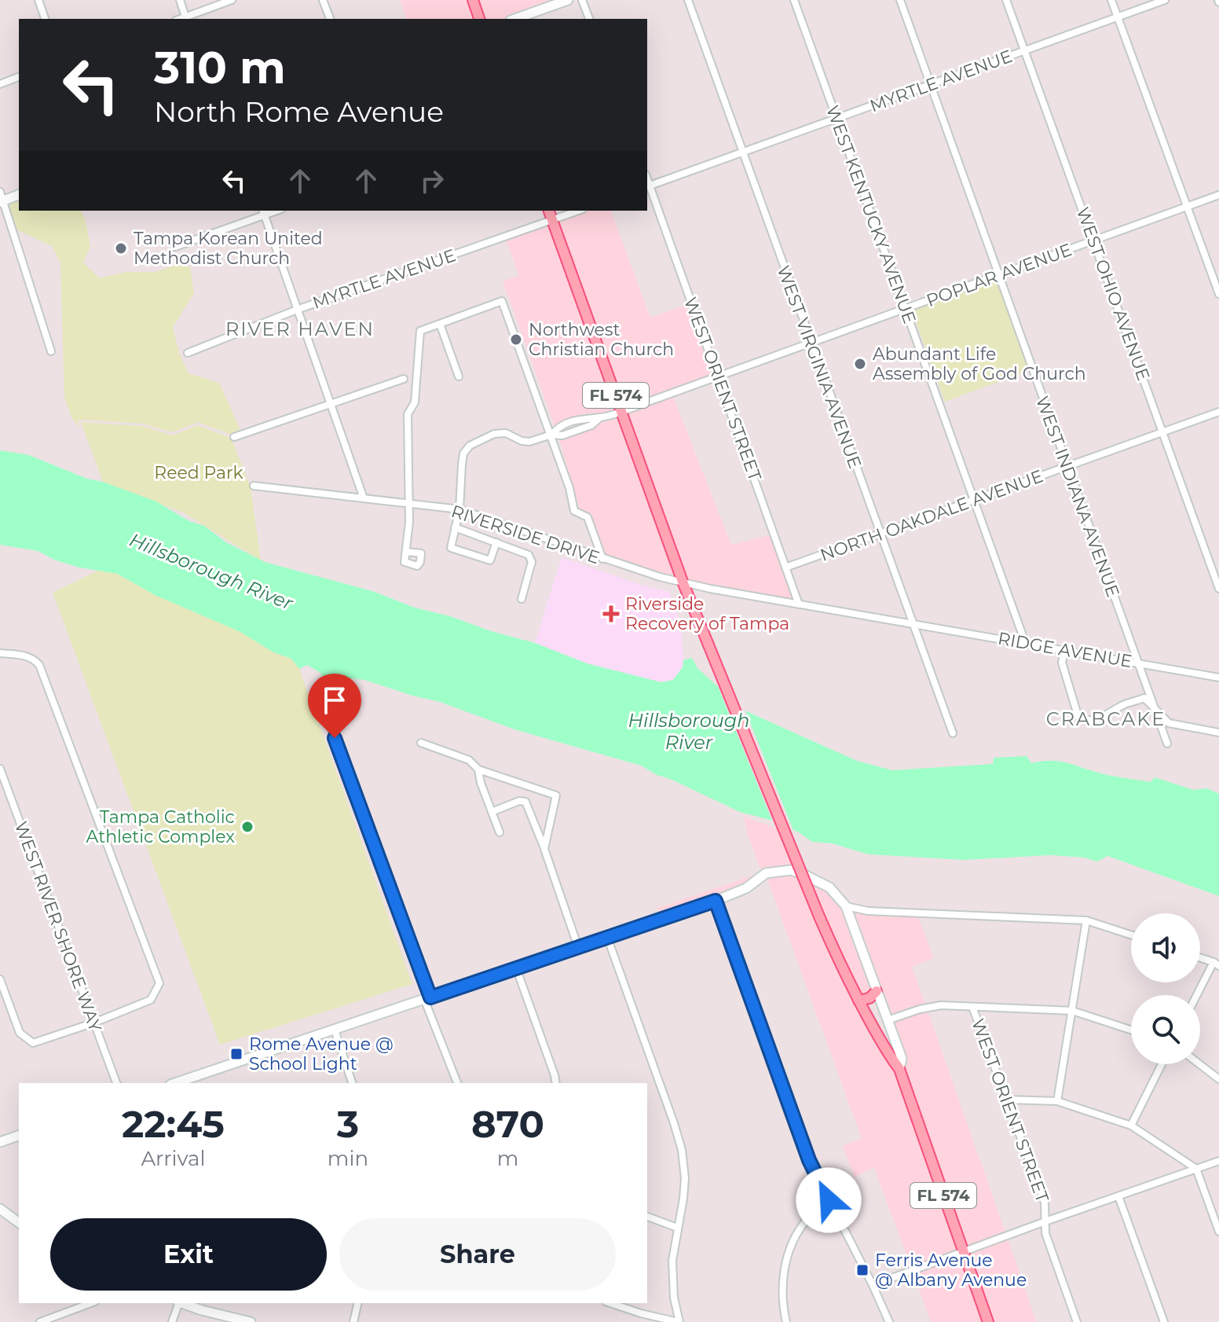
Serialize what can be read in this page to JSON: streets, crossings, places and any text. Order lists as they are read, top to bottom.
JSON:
{
  "streets": {
    "main road": ["FL 574"],
    "street": [
      "MYRTLE AVENUE",
      "WEST KENTUCKY AVENUE",
      "POPLAR AVENUE",
      "WEST OHIO AVENUE",
      "WEST VIRGINIA AVENUE",
      "WEST ORIENT STREET",
      "WEST INDIANA AVENUE",
      "NORTH OAKDALE AVENUE",
      "RIVERSIDE DRIVE",
      "RIDGE AVENUE",
      "WEST RIVER SHORE WAY"
    ]
  },
  "crossings": [
    ["MYRTLE AVENUE", "WEST KENTUCKY AVENUE"],
    ["MYRTLE AVENUE", "WEST OHIO AVENUE"],
    ["MYRTLE AVENUE", "WEST VIRGINIA AVENUE"],
    ["MYRTLE AVENUE", "WEST ORIENT STREET"],
    ["MYRTLE AVENUE", "FL 574"],
    ["MYRTLE AVENUE", "WEST INDIANA AVENUE"],
    ["WEST KENTUCKY AVENUE", "POPLAR AVENUE"],
    ["WEST KENTUCKY AVENUE", "NORTH OAKDALE AVENUE"],
    ["WEST KENTUCKY AVENUE", "RIDGE AVENUE"],
    ["POPLAR AVENUE", "WEST OHIO AVENUE"],
    ["POPLAR AVENUE", "WEST VIRGINIA AVENUE"],
    ["POPLAR AVENUE", "WEST ORIENT STREET"],
    ["POPLAR AVENUE", "FL 574"],
    ["POPLAR AVENUE", "WEST INDIANA AVENUE"],
    ["POPLAR AVENUE", "RIVERSIDE DRIVE"],
    ["WEST OHIO AVENUE", "NORTH OAKDALE AVENUE"],
    ["WEST VIRGINIA AVENUE", "NORTH OAKDALE AVENUE"],
    ["WEST VIRGINIA AVENUE", "RIDGE AVENUE"],
    ["WEST ORIENT STREET", "NORTH OAKDALE AVENUE"],
    ["WEST ORIENT STREET", "RIVERSIDE DRIVE"],
    ["WEST ORIENT STREET", "RIDGE AVENUE"],
    ["FL 574", "RIVERSIDE DRIVE"],
    ["WEST INDIANA AVENUE", "NORTH OAKDALE AVENUE"],
    ["WEST INDIANA AVENUE", "RIDGE AVENUE"],
    ["RIVERSIDE DRIVE", "RIDGE AVENUE"]
  ],
  "districts": ["RIVER HAVEN", "CRABCAKE"],
  "water": ["Hillsborough River"],
  "parks": ["Reed Park"],
  "places": {
    "other": [
      "Tampa Korean United Methodist Church",
      "Northwest Christian Church",
      "Abundant Life Assembly of God Church",
      "Tampa Catholic Athletic Complex"
    ],
    "health": ["Riverside Recovery of Tampa"],
    "transit": ["Rome Avenue @ School Light", "Ferris Avenue @ Albany Avenue"]
  },
  "page": {
    "turn": ["310 m", "North Rome Avenue"],
    "eta": [
      "22:45",
      "Arrival",
      "3",
      "min",
      "870",
      "m"
    ],
    "buttons": ["Exit", "Share"]
  }
}
